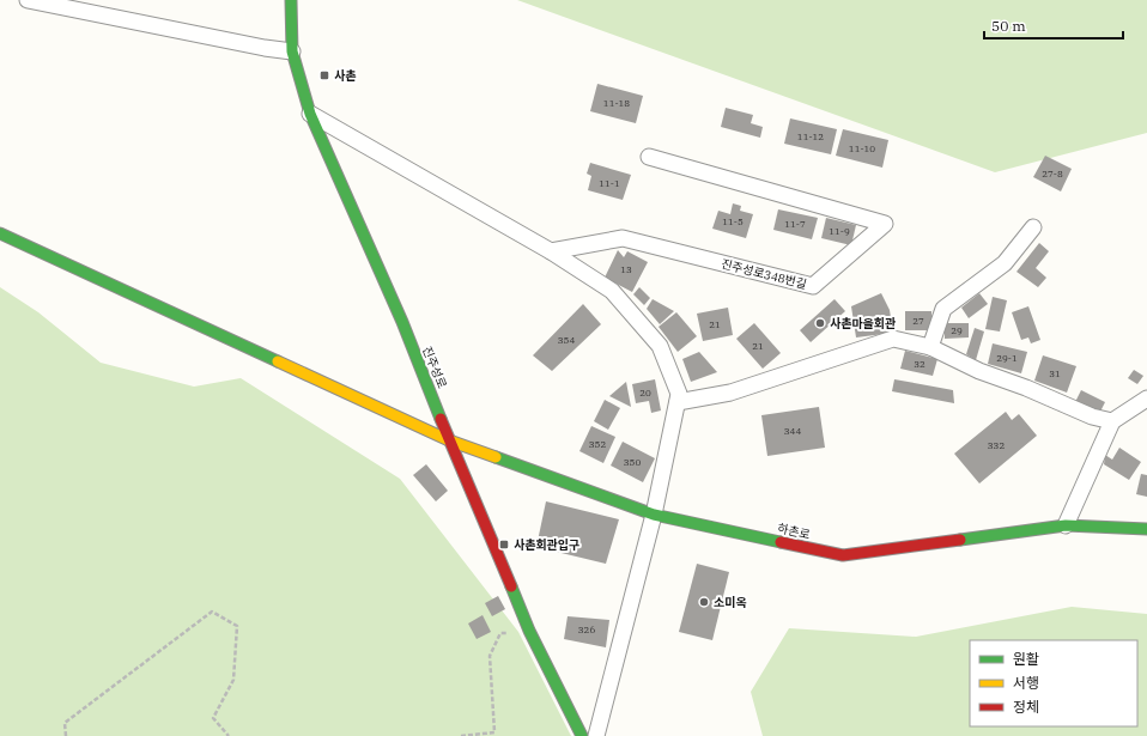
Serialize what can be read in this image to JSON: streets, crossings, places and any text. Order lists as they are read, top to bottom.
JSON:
{
  "streets": {
    "street": ["진주성로348번길", "진주성로", "하촌로"]
  },
  "crossings": [
    ["진주성로", "하촌로"]
  ],
  "places": {
    "transit": ["사촌", "사촌회관입구"],
    "other": ["사촌마을회관", "소미옥"]
  },
  "house_numbers": [
    "11-18",
    "11-12",
    "11-10",
    "27-8",
    "11-1",
    "11-5",
    "11-7",
    "11-9",
    "13",
    "27",
    "21",
    "29",
    "354",
    "21",
    "29-1",
    "32",
    "31",
    "20",
    "344",
    "352",
    "332",
    "350",
    "326"
  ],
  "legend": ["원활", "서행", "정체"],
  "scale_bar": "50 m"
}
